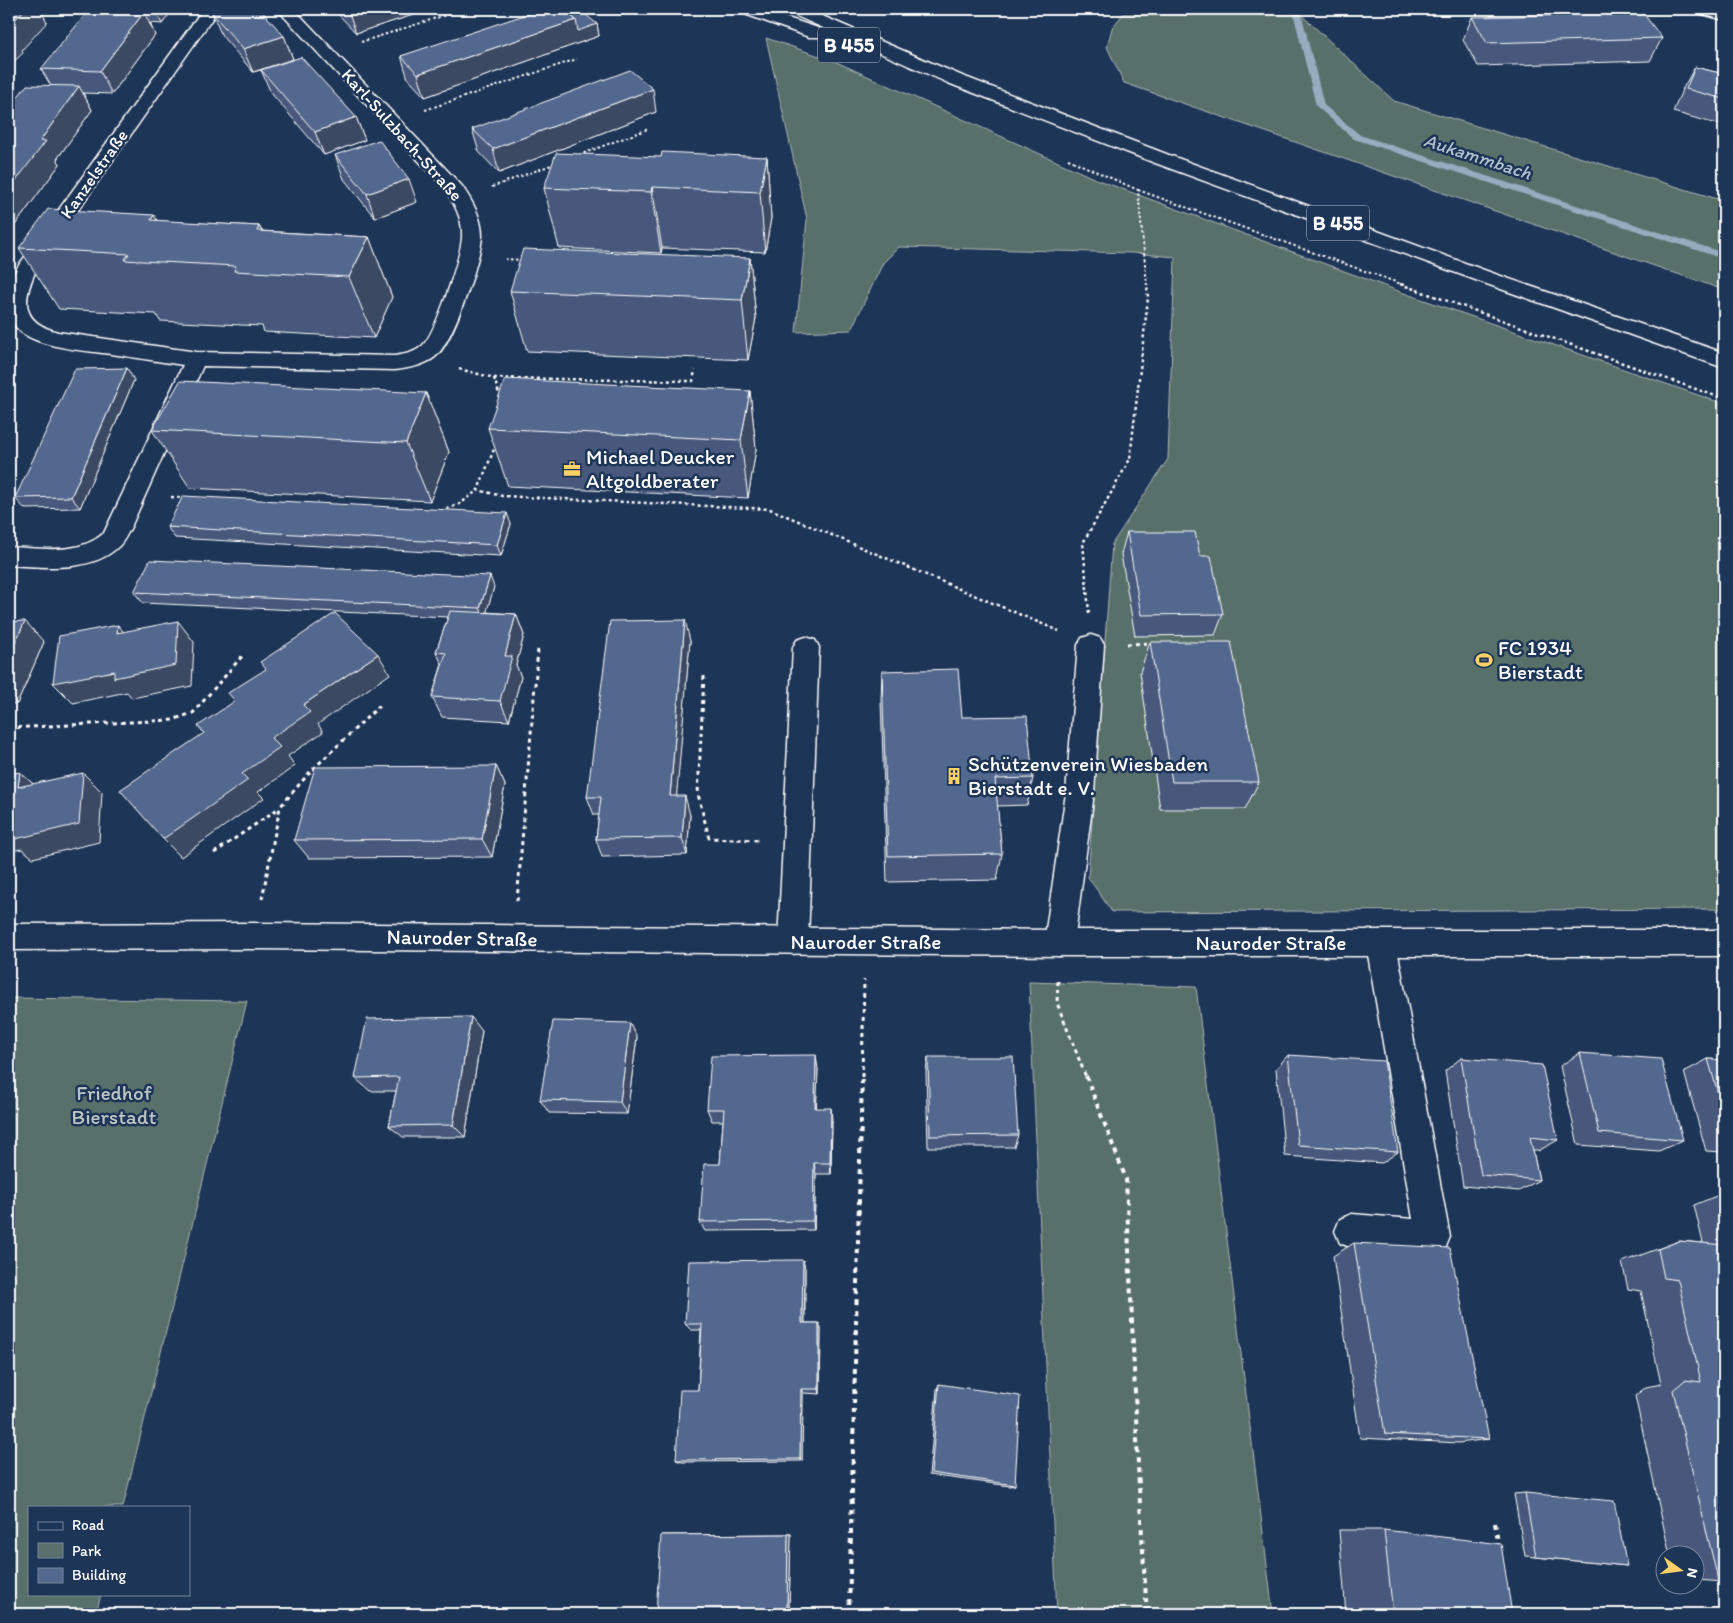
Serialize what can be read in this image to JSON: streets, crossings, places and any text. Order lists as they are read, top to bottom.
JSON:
{
  "streets": {
    "street": [
      "B 455",
      "Karl-Sulzbach-Straße",
      "Kanzelstraße",
      "Nauroder Straße"
    ]
  },
  "crossings": [
    ["Karl-Sulzbach-Straße", "Kanzelstraße"]
  ],
  "water": ["Aukammbach"],
  "parks": ["Friedhof Bierstadt"],
  "places": {
    "office": ["Michael Deucker Altgoldberater"],
    "sports": ["FC 1934 Bierstadt"],
    "building": ["Schützenverein Wiesbaden Bierstadt e. V."]
  },
  "legend": ["Road", "Park", "Building"],
  "north": "right"
}
